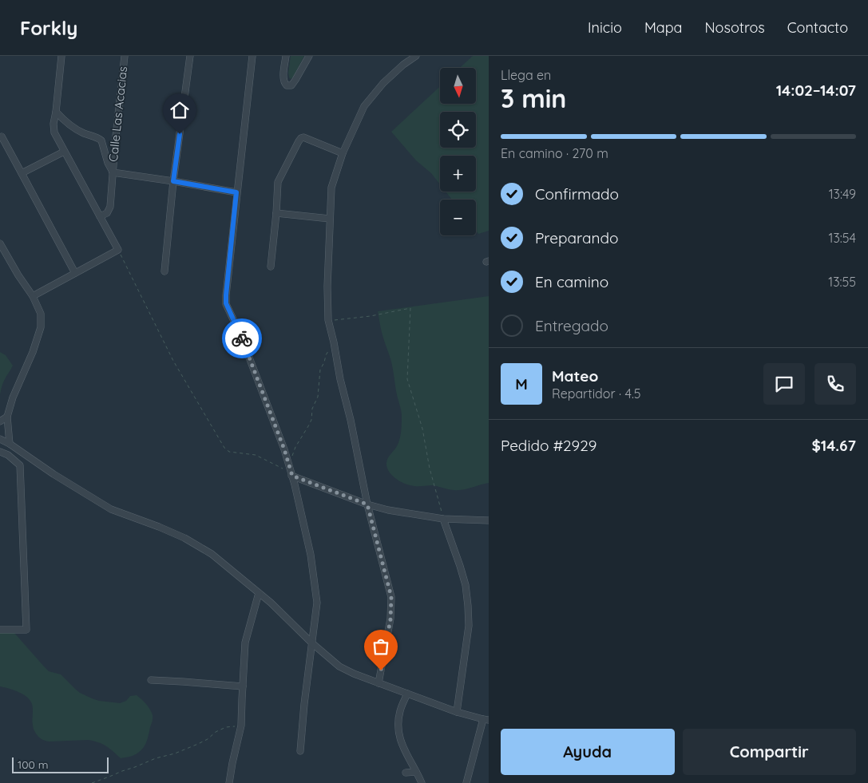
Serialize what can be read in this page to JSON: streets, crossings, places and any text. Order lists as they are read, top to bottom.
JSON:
{
  "streets": {
    "street": ["Calle Las Acacias"]
  },
  "scale_bar": "100 m",
  "north": "bottom",
  "page": {
    "header": "Forkly",
    "nav": [
      "Inicio",
      "Mapa",
      "Nosotros",
      "Contacto"
    ],
    "heading": ["3 min", "Llega en", "14:02–14:07"],
    "panel": [
      "Mateo",
      "Repartidor · 4.5",
      "Pedido #2929",
      "$14.67"
    ],
    "map_buttons": ["+", "−"],
    "bar": "En camino · 270 m",
    "list": [
      ["Confirmado", "13:49"],
      ["Preparando", "13:54"],
      ["En camino", "13:55"],
      "Entregado"
    ],
    "round": "M",
    "buttons": ["Ayuda", "Compartir"],
    "scale": "100 m"
  }
}
